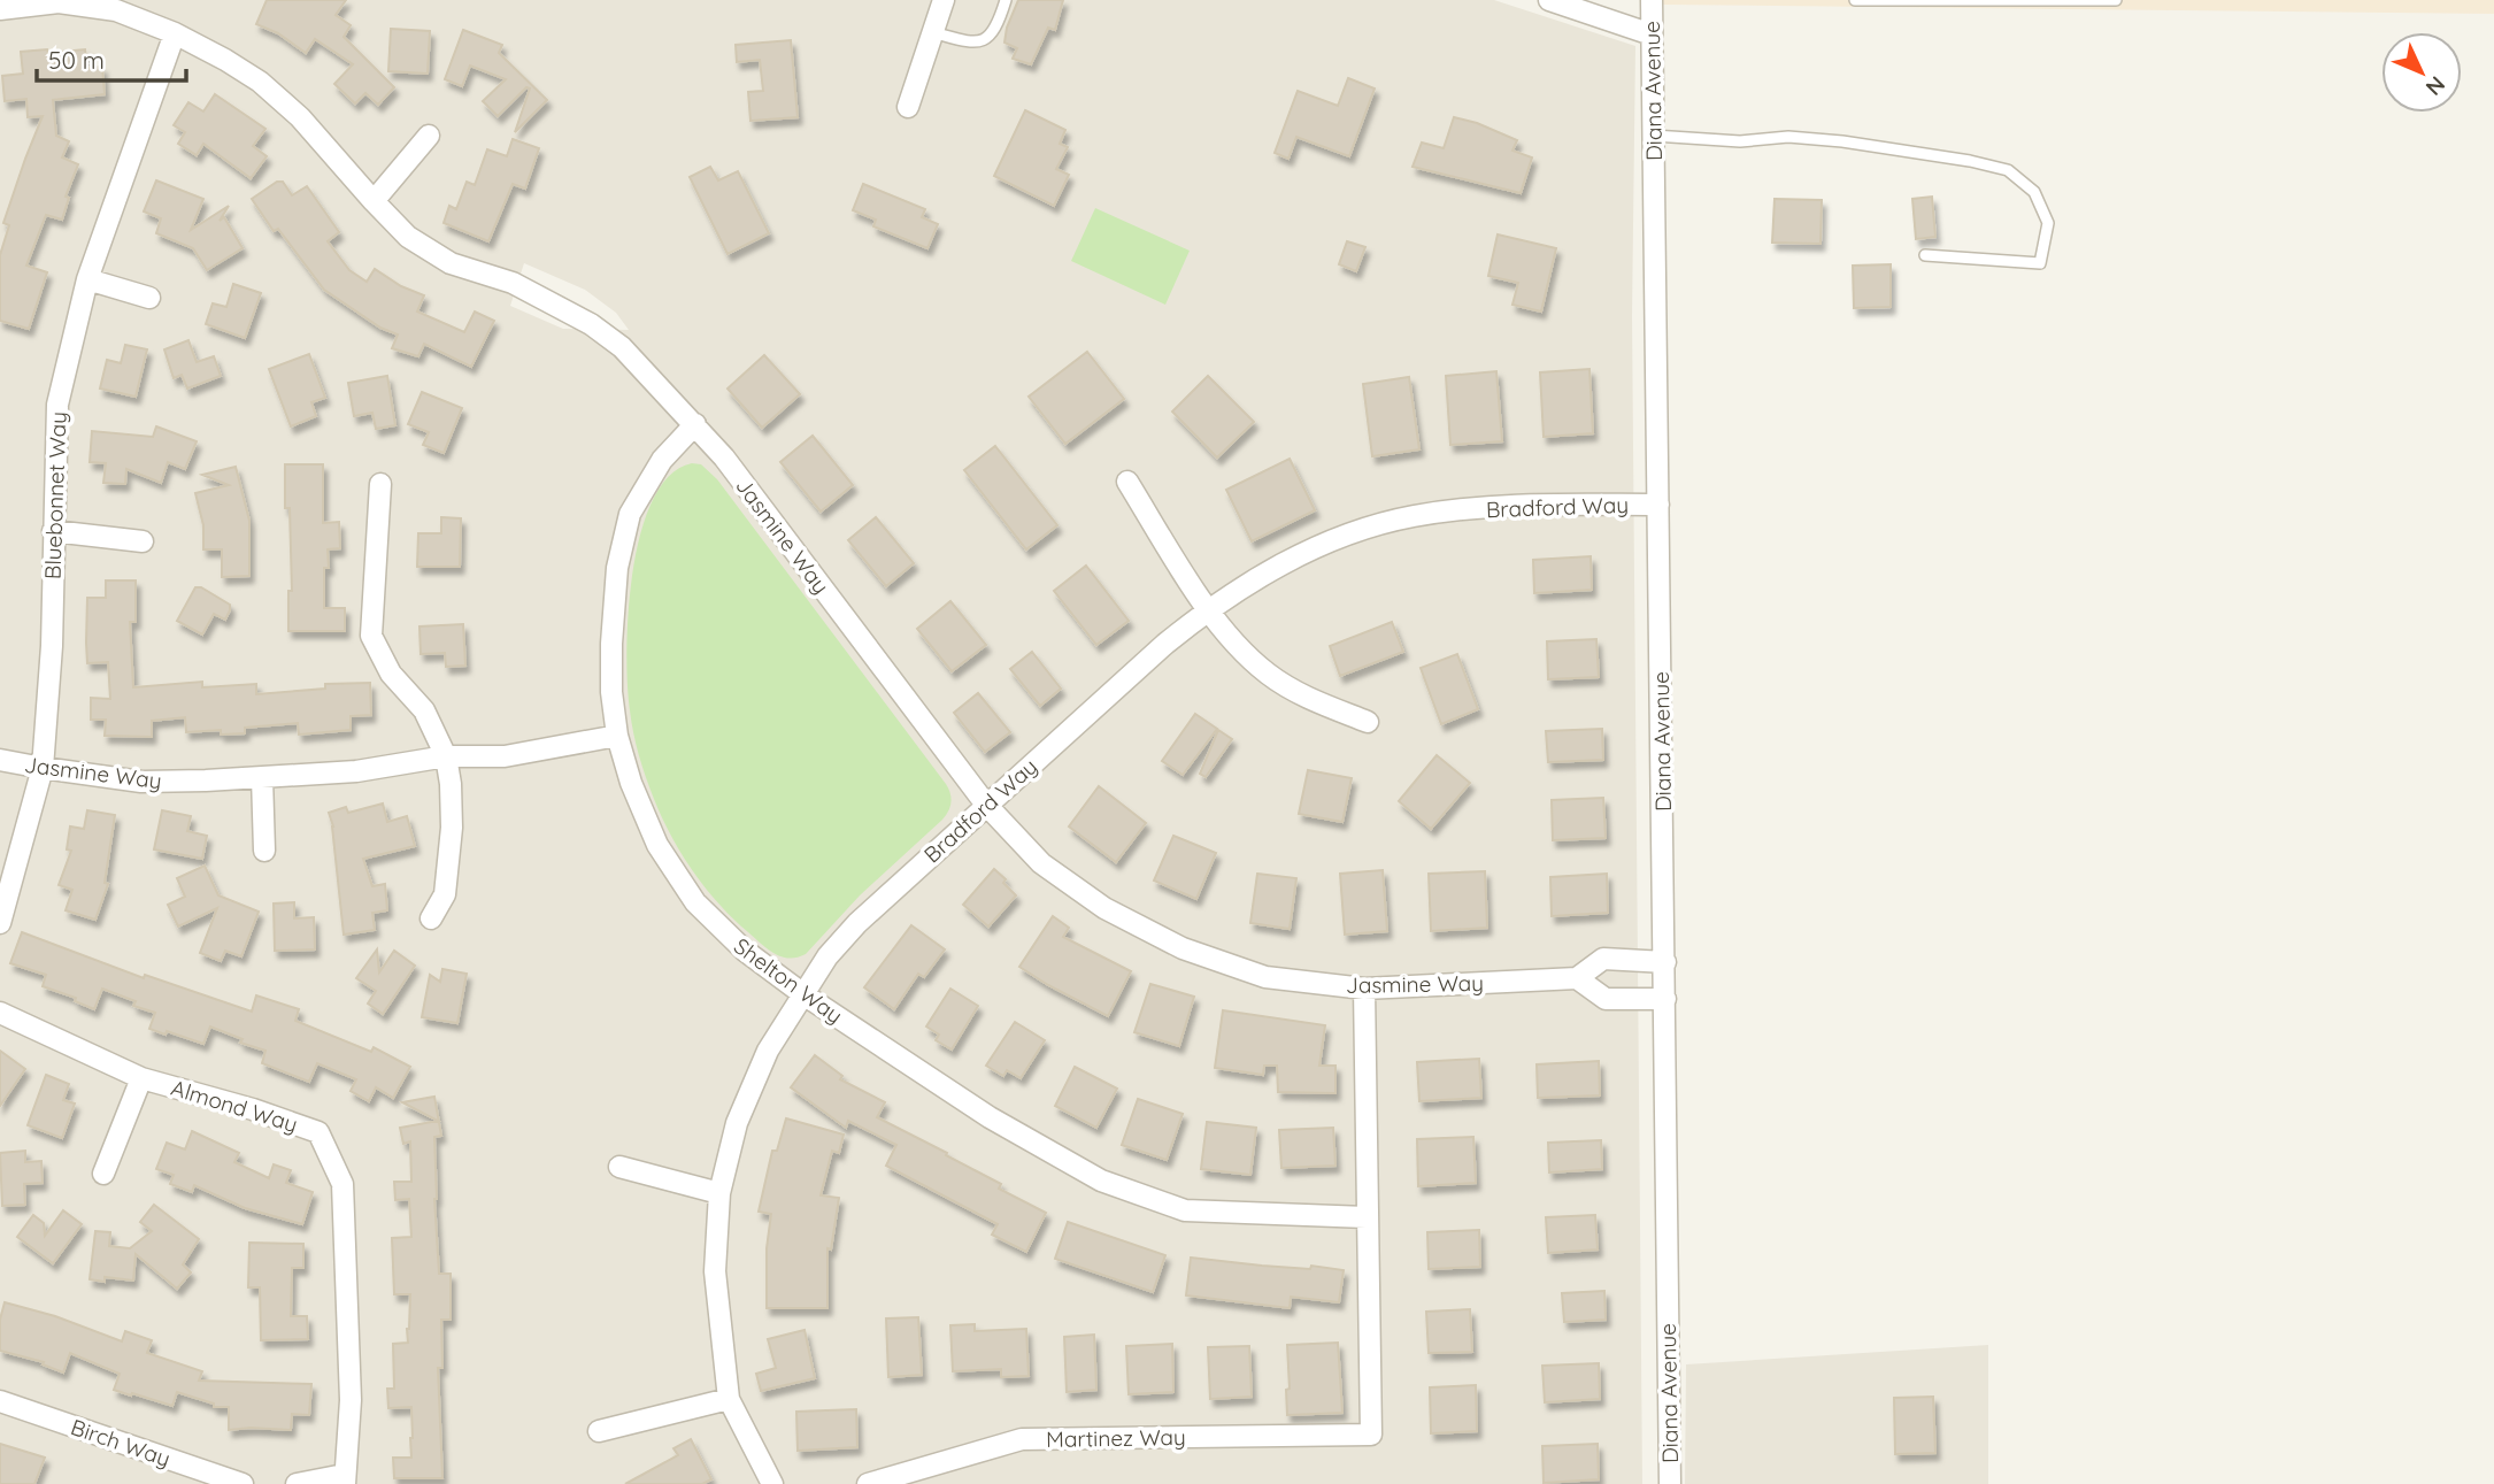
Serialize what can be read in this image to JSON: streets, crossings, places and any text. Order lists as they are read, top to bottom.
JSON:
{
  "streets": {
    "street": [
      "Diana Avenue",
      "Bluebonnet Way",
      "Bradford Way",
      "Jasmine Way",
      "Shelton Way",
      "Almond Way",
      "Martinez Way",
      "Birch Way"
    ]
  },
  "crossings": [
    ["Diana Avenue", "Bradford Way"],
    ["Diana Avenue", "Jasmine Way"],
    ["Bluebonnet Way", "Jasmine Way"],
    ["Bradford Way", "Jasmine Way"],
    ["Bradford Way", "Shelton Way"],
    ["Jasmine Way", "Shelton Way"],
    ["Shelton Way", "Martinez Way"]
  ],
  "scale_bar": "50 m",
  "north": "bottom right"
}
